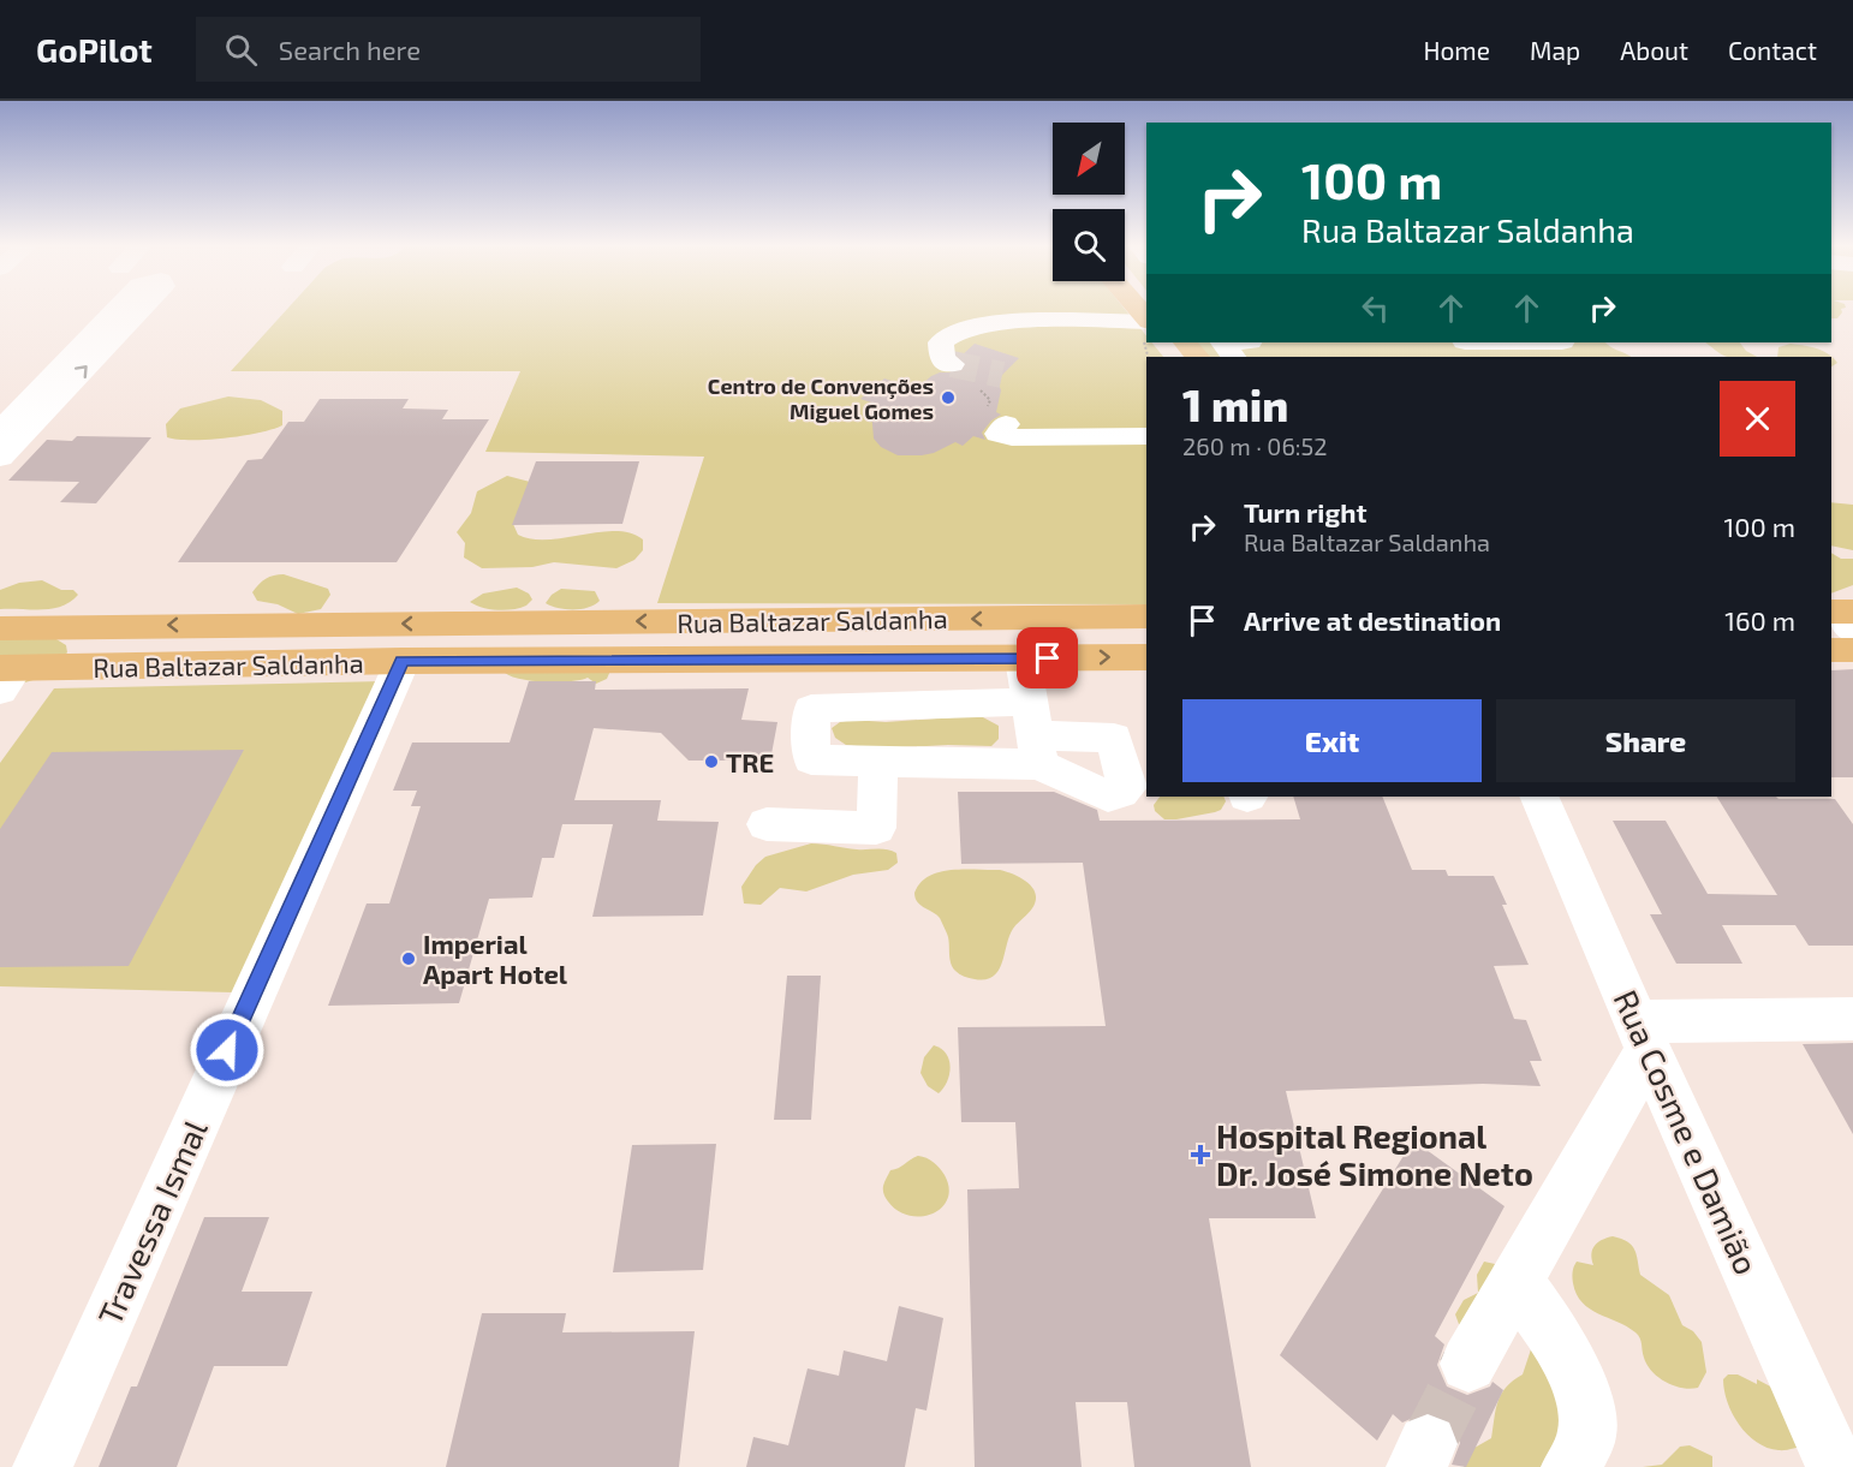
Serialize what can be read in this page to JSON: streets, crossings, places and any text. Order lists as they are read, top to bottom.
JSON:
{
  "streets": {
    "main road": ["Rua Baltazar Saldanha"],
    "street": ["Rua Cosme e Damião", "Travessa Ismal"]
  },
  "crossings": [
    ["Rua Baltazar Saldanha", "Travessa Ismal"]
  ],
  "places": {
    "other": ["Centro de Convenções Miguel Gomes", "TRE", "Imperial Apart Hotel"],
    "health": ["Hospital Regional Dr. José Simone Neto"]
  },
  "north": "bottom left",
  "page": {
    "header": "GoPilot",
    "search": "Search here",
    "nav": [
      "Home",
      "Map",
      "About",
      "Contact"
    ],
    "turn": ["100 m", "Rua Baltazar Saldanha"],
    "heading": ["1 min", "260 m · 06:52"],
    "list": [
      {
        "name": "Turn right",
        "note": "Rua Baltazar Saldanha",
        "value": "100 m"
      },
      {
        "name": "Arrive at destination",
        "value": "160 m"
      }
    ],
    "buttons": ["Exit", "Share"]
  }
}
